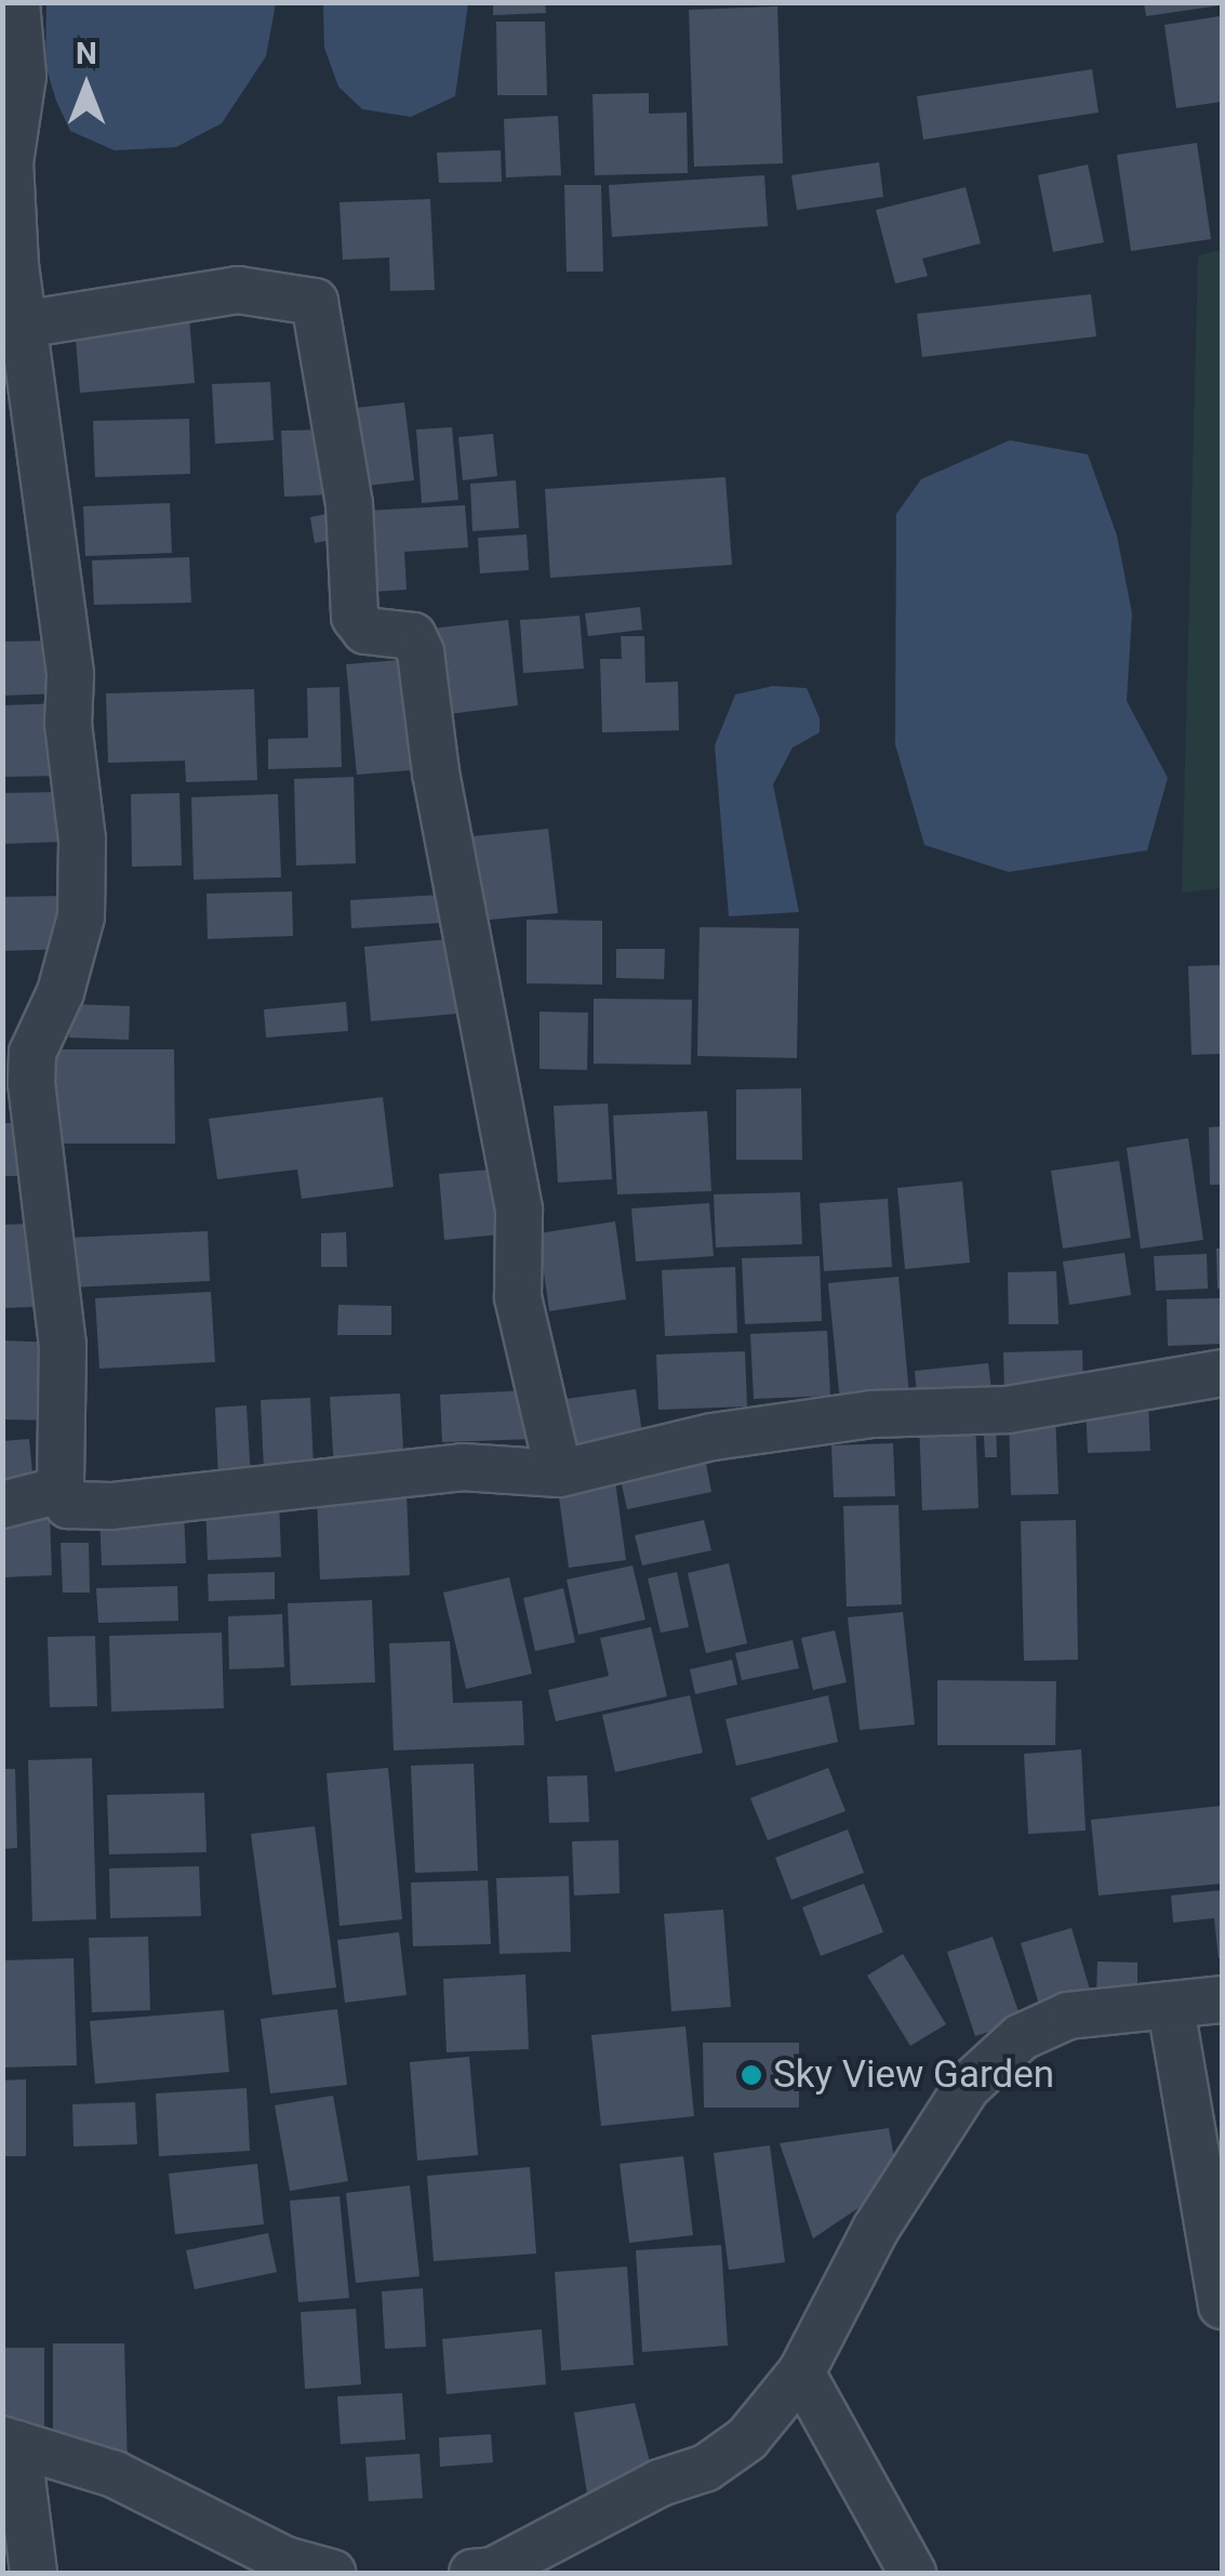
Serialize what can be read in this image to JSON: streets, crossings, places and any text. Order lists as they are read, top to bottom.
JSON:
{
  "places": ["Sky View Garden"],
  "north": "top"
}
